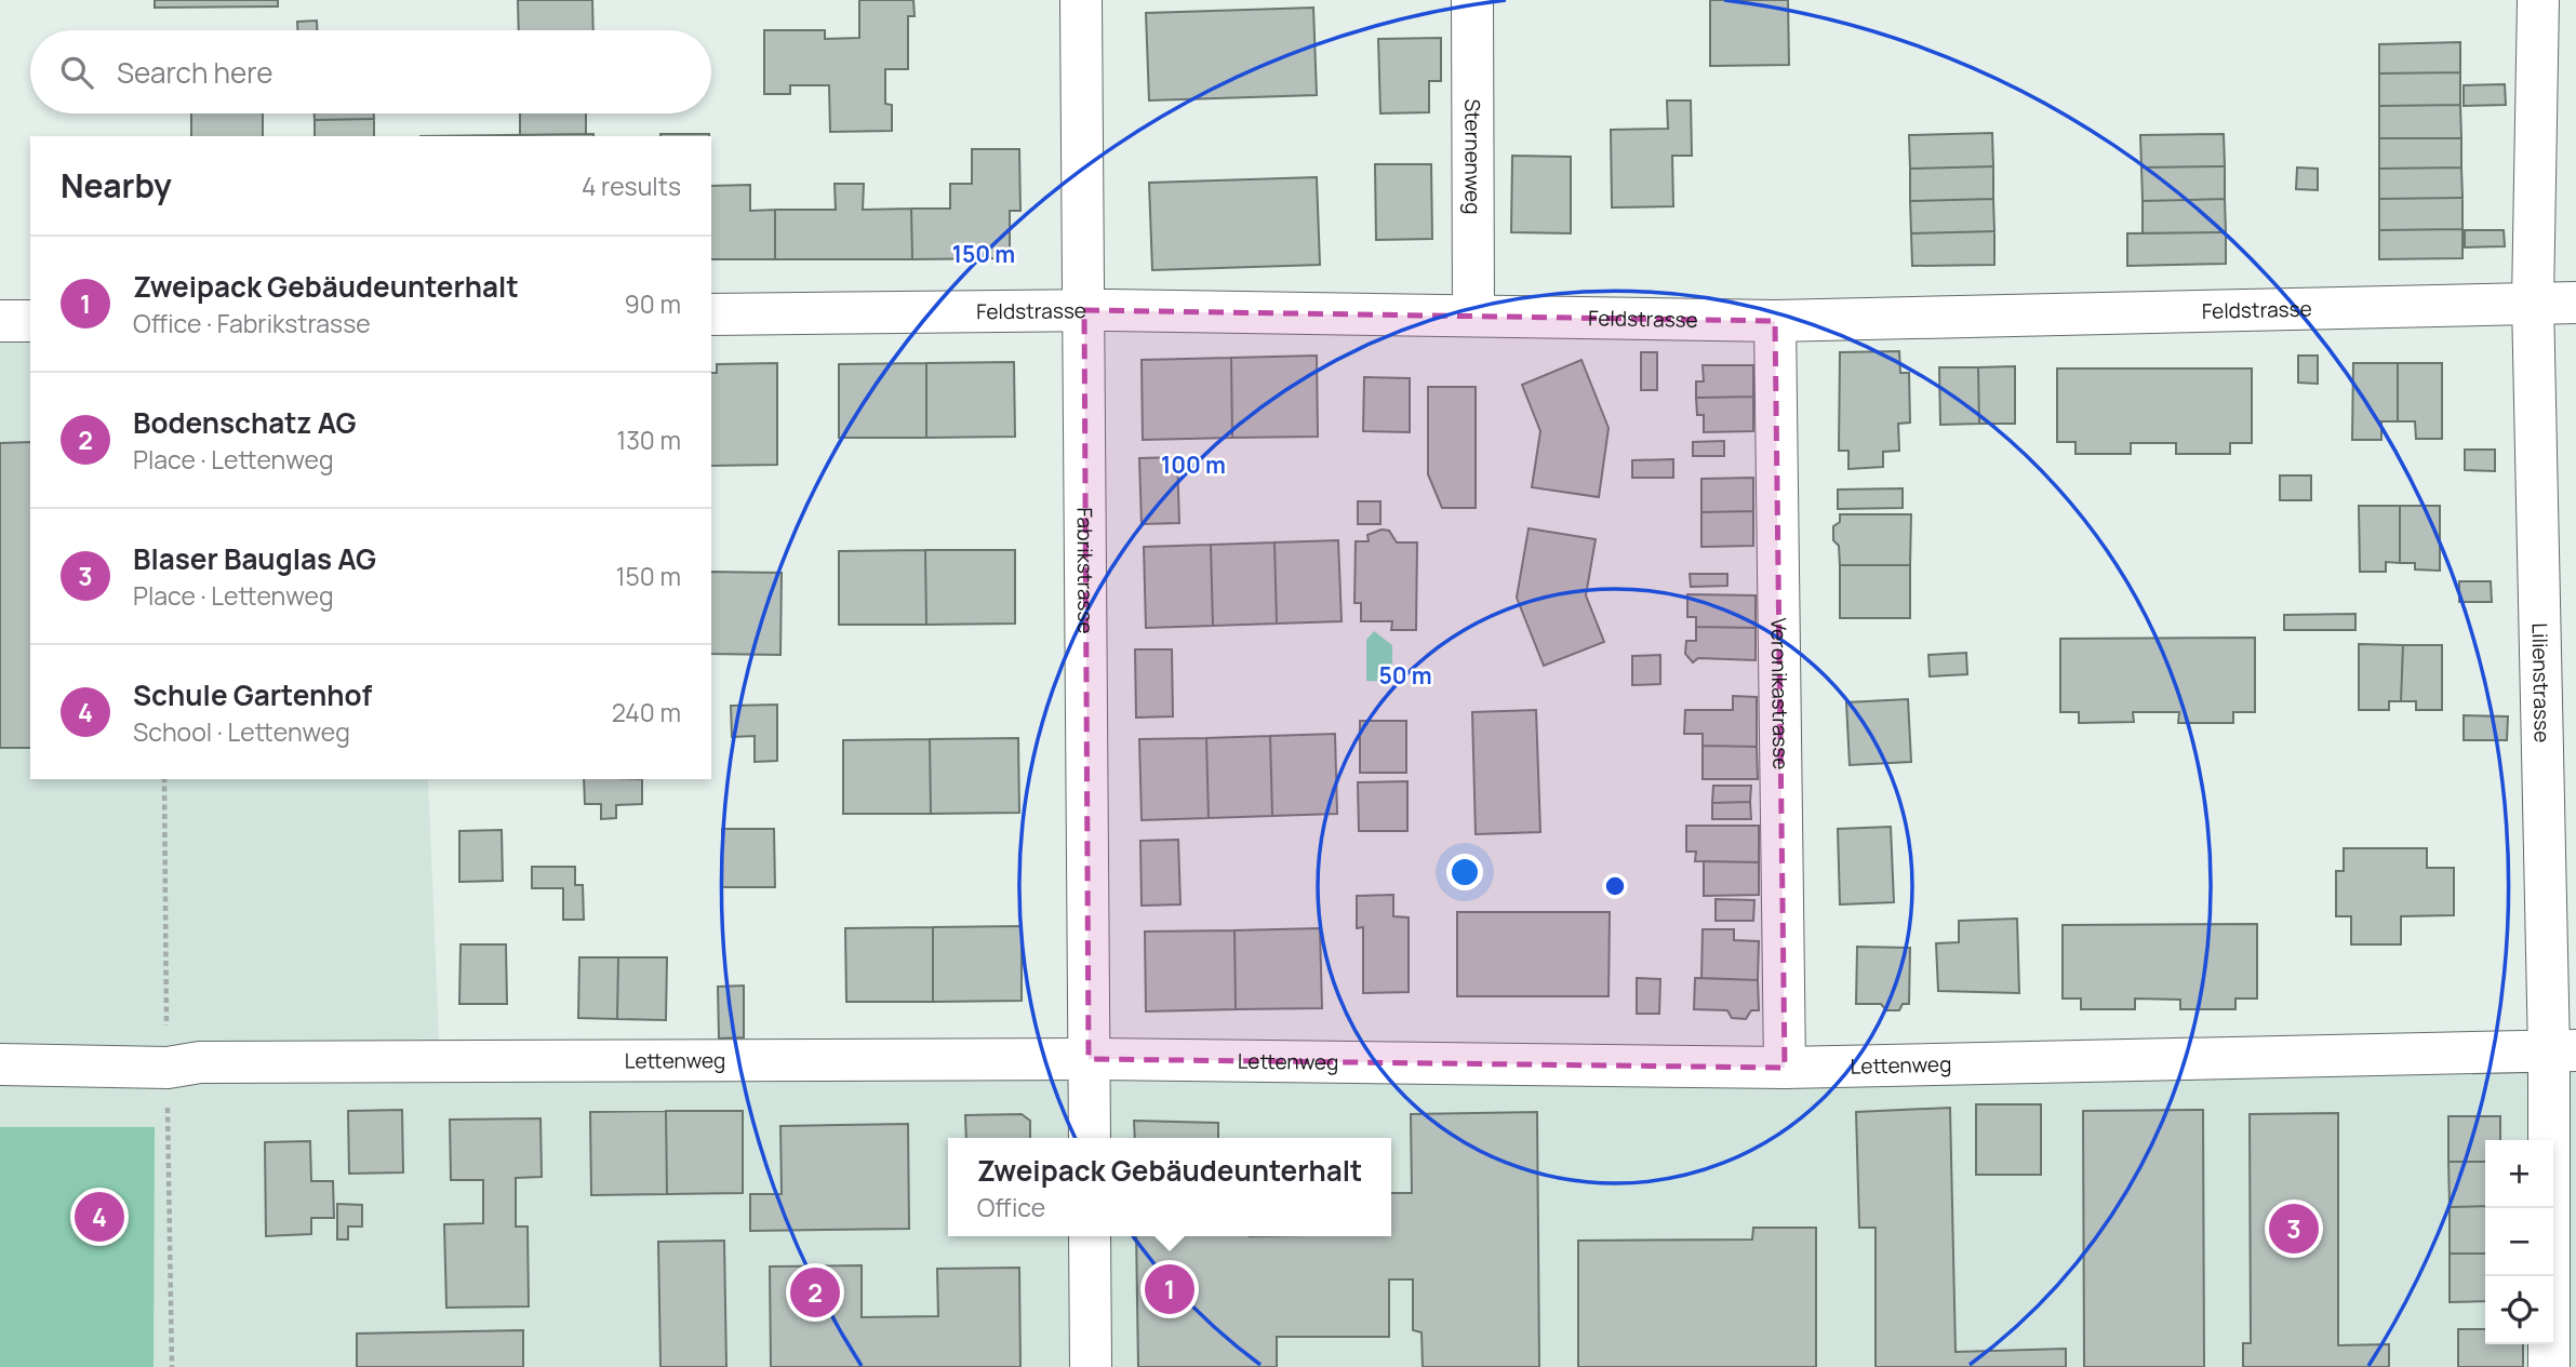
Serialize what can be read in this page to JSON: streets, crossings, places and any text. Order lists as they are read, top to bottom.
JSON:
{
  "streets": {
    "street": [
      "Sternenweg",
      "Feldstrasse",
      "Fabrikstrasse",
      "Lilienstrasse",
      "Veronikastrasse",
      "Lettenweg"
    ]
  },
  "crossings": [
    ["Sternenweg", "Feldstrasse"],
    ["Feldstrasse", "Fabrikstrasse"],
    ["Feldstrasse", "Lilienstrasse"],
    ["Feldstrasse", "Veronikastrasse"],
    ["Fabrikstrasse", "Lettenweg"],
    ["Lilienstrasse", "Lettenweg"],
    ["Veronikastrasse", "Lettenweg"]
  ],
  "page": {
    "search": "Search here",
    "heading": ["Nearby", "4 results"],
    "list": [
      {
        "mark": "1",
        "name": "Zweipack Gebäudeunterhalt",
        "note": "Office · Fabrikstrasse",
        "value": "90 m"
      },
      {
        "mark": "2",
        "name": "Bodenschatz AG",
        "note": "Place · Lettenweg",
        "value": "130 m"
      },
      {
        "mark": "3",
        "name": "Blaser Bauglas AG",
        "note": "Place · Lettenweg",
        "value": "150 m"
      },
      {
        "mark": "4",
        "name": "Schule Gartenhof",
        "note": "School · Lettenweg",
        "value": "240 m"
      }
    ],
    "popup": ["Zweipack Gebäudeunterhalt", "Office"],
    "map_buttons": ["+", "−"],
    "pins": [
      "4",
      "3",
      "1",
      "2"
    ]
  },
  "rings": ["150 m", "100 m", "50 m"]
}
